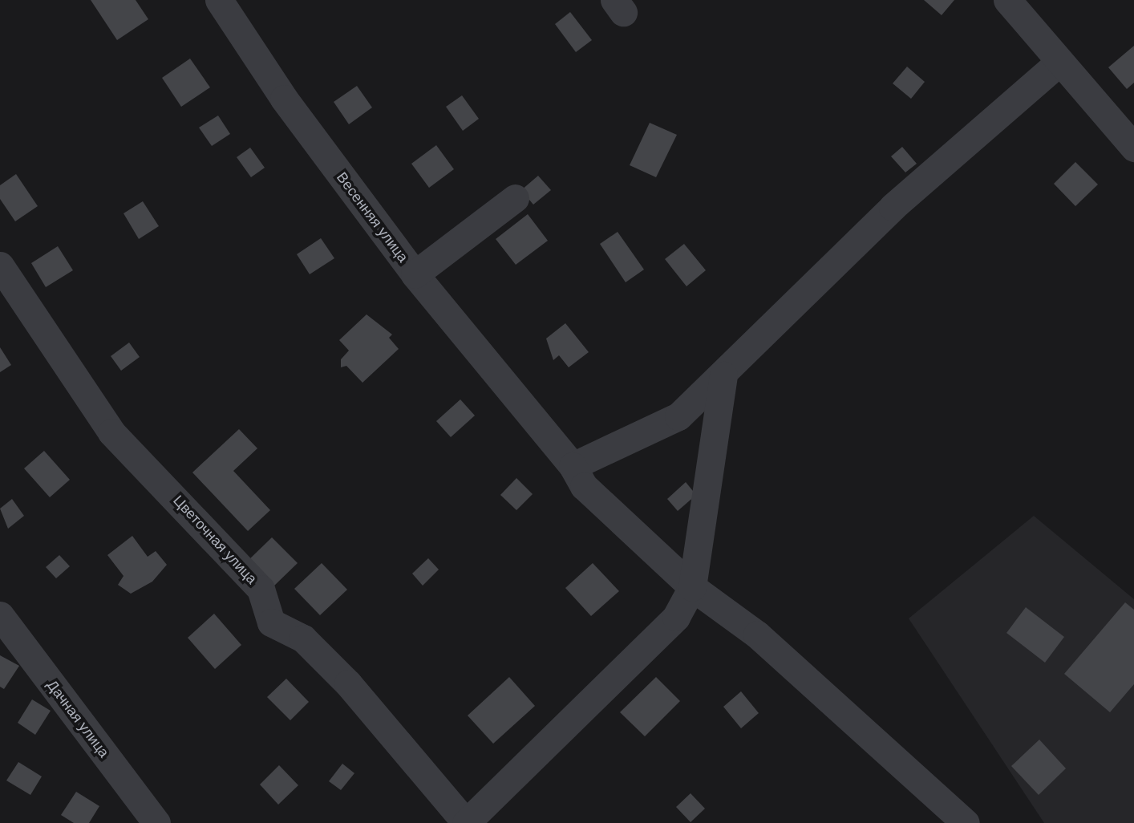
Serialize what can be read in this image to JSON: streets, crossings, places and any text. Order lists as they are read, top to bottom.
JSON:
{
  "streets": {
    "street": ["Весенняя улица", "Цветочная улица", "Дачная улица"]
  }
}
